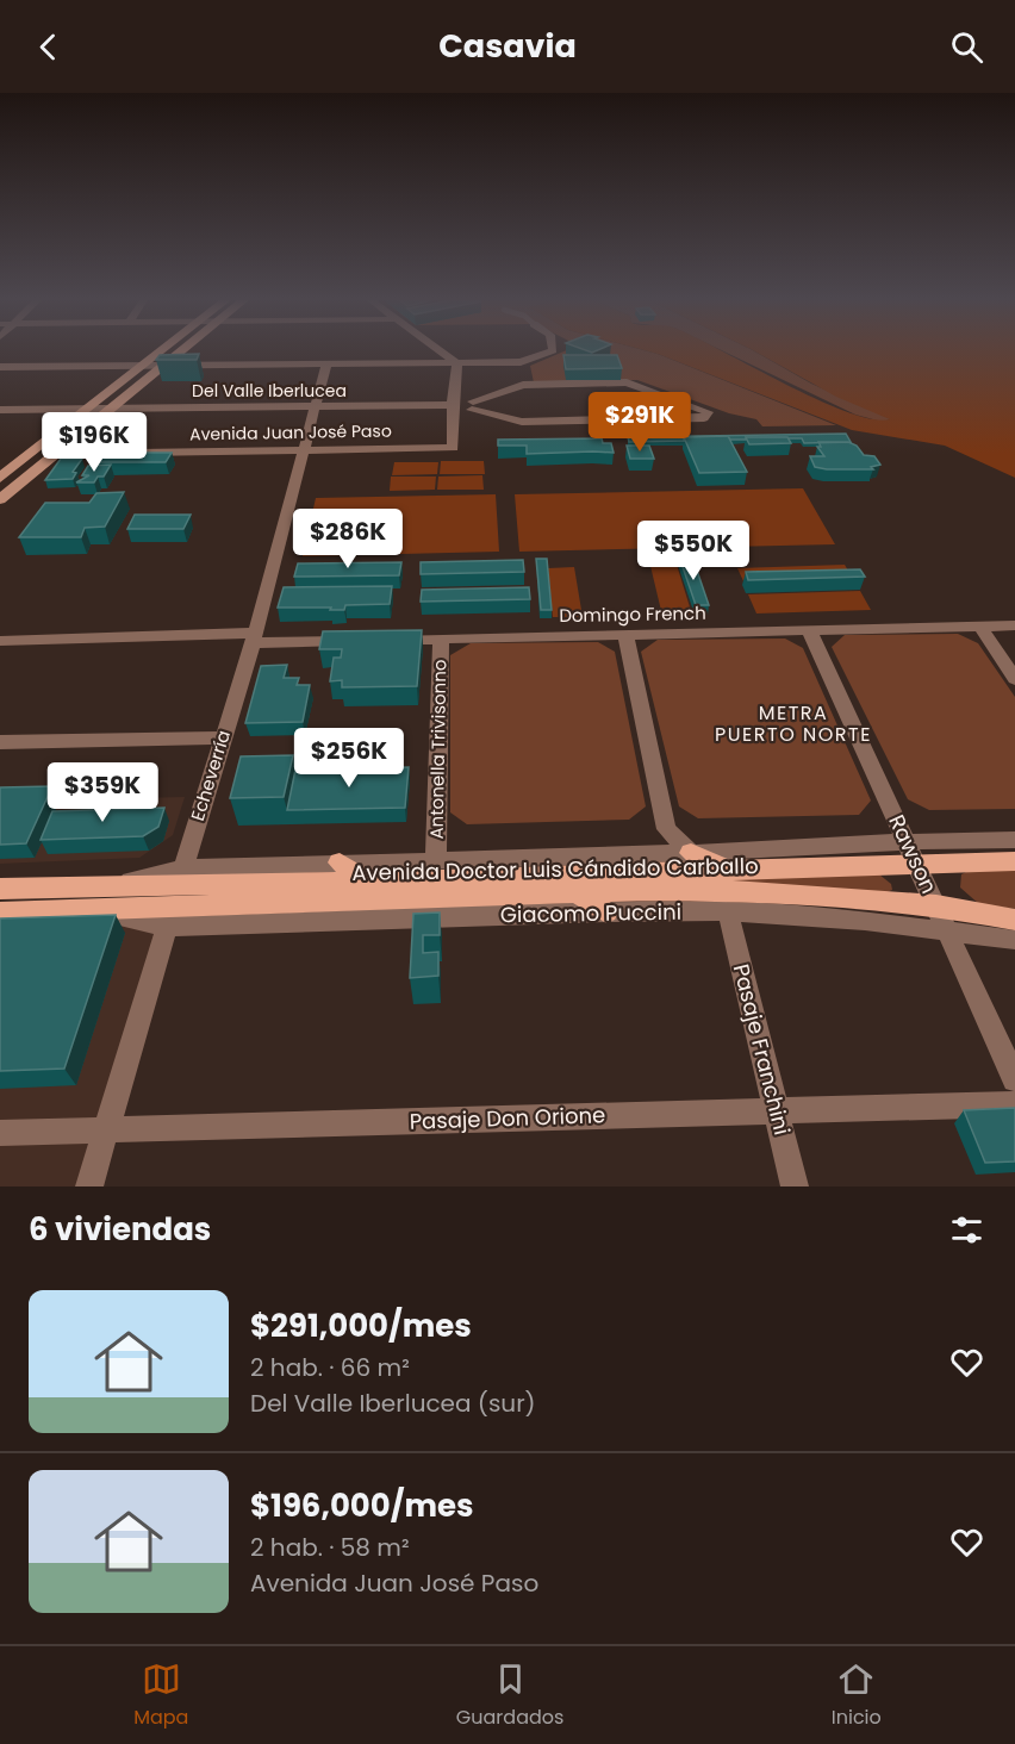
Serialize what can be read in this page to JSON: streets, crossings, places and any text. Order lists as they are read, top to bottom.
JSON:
{
  "streets": {
    "main road": ["Avenida Juan José Paso", "Avenida Doctor Luis Cándido Carballo"],
    "street": [
      "Del Valle Iberlucea",
      "Domingo French",
      "Antonella Trivisonno",
      "Echeverría",
      "Rawson",
      "Giacomo Puccini",
      "Pasaje Franchini",
      "Pasaje Don Orione"
    ]
  },
  "crossings": [
    ["Del Valle Iberlucea", "Avenida Juan José Paso"],
    ["Del Valle Iberlucea", "Echeverría"],
    ["Avenida Juan José Paso", "Echeverría"],
    ["Domingo French", "Antonella Trivisonno"],
    ["Domingo French", "Rawson"],
    ["Antonella Trivisonno", "Avenida Doctor Luis Cándido Carballo"],
    ["Echeverría", "Avenida Doctor Luis Cándido Carballo"],
    ["Echeverría", "Giacomo Puccini"],
    ["Echeverría", "Pasaje Don Orione"],
    ["Rawson", "Avenida Doctor Luis Cándido Carballo"],
    ["Rawson", "Giacomo Puccini"],
    ["Avenida Doctor Luis Cándido Carballo", "Giacomo Puccini"],
    ["Giacomo Puccini", "Pasaje Franchini"],
    ["Pasaje Franchini", "Pasaje Don Orione"]
  ],
  "districts": ["METRA PUERTO NORTE"],
  "page": {
    "header": "Casavia",
    "price": [
      "$291K",
      "$196K",
      "$286K",
      "$550K",
      "$256K",
      "$359K"
    ],
    "heading": "6 viviendas",
    "list": [
      {
        "name": "$291,000/mes",
        "note": "2 hab. · 66 m² · Del Valle Iberlucea (sur)"
      },
      {
        "name": "$196,000/mes",
        "note": "2 hab. · 58 m² · Avenida Juan José Paso"
      }
    ],
    "tabs": ["Mapa", "Guardados", "Inicio"]
  }
}
